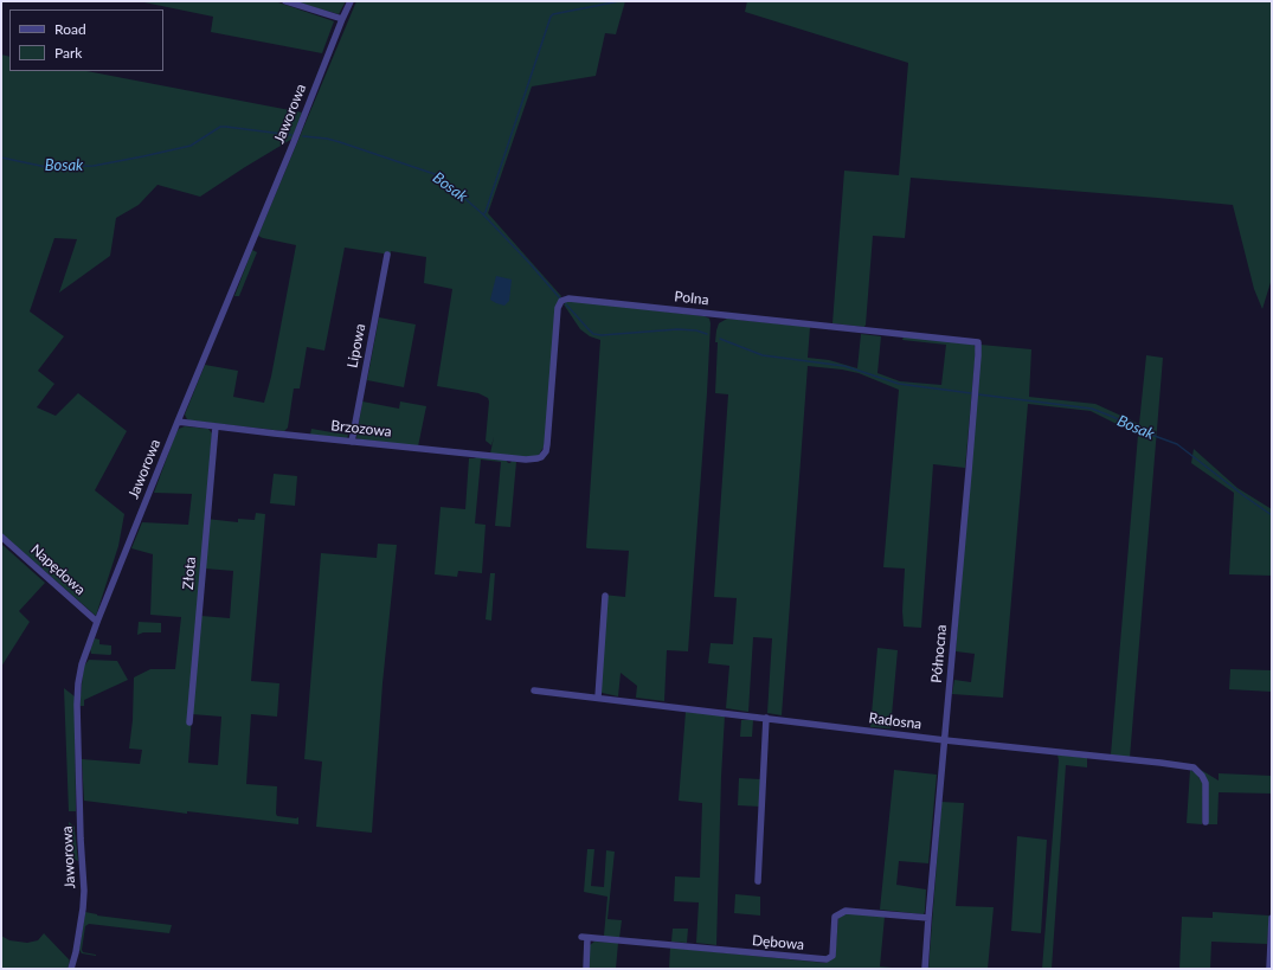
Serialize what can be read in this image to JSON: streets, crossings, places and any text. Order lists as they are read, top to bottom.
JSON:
{
  "streets": {
    "street": [
      "Jaworowa",
      "Polna",
      "Lipowa",
      "Brzozowa",
      "Napędowa",
      "Złota",
      "Północna",
      "Radosna",
      "Dębowa"
    ]
  },
  "crossings": [
    ["Jaworowa", "Brzozowa"],
    ["Jaworowa", "Napędowa"],
    ["Polna", "Brzozowa"],
    ["Polna", "Północna"],
    ["Lipowa", "Brzozowa"],
    ["Brzozowa", "Złota"],
    ["Północna", "Radosna"],
    ["Północna", "Dębowa"]
  ],
  "water": ["Bosak"],
  "legend": ["Road", "Park"]
}
